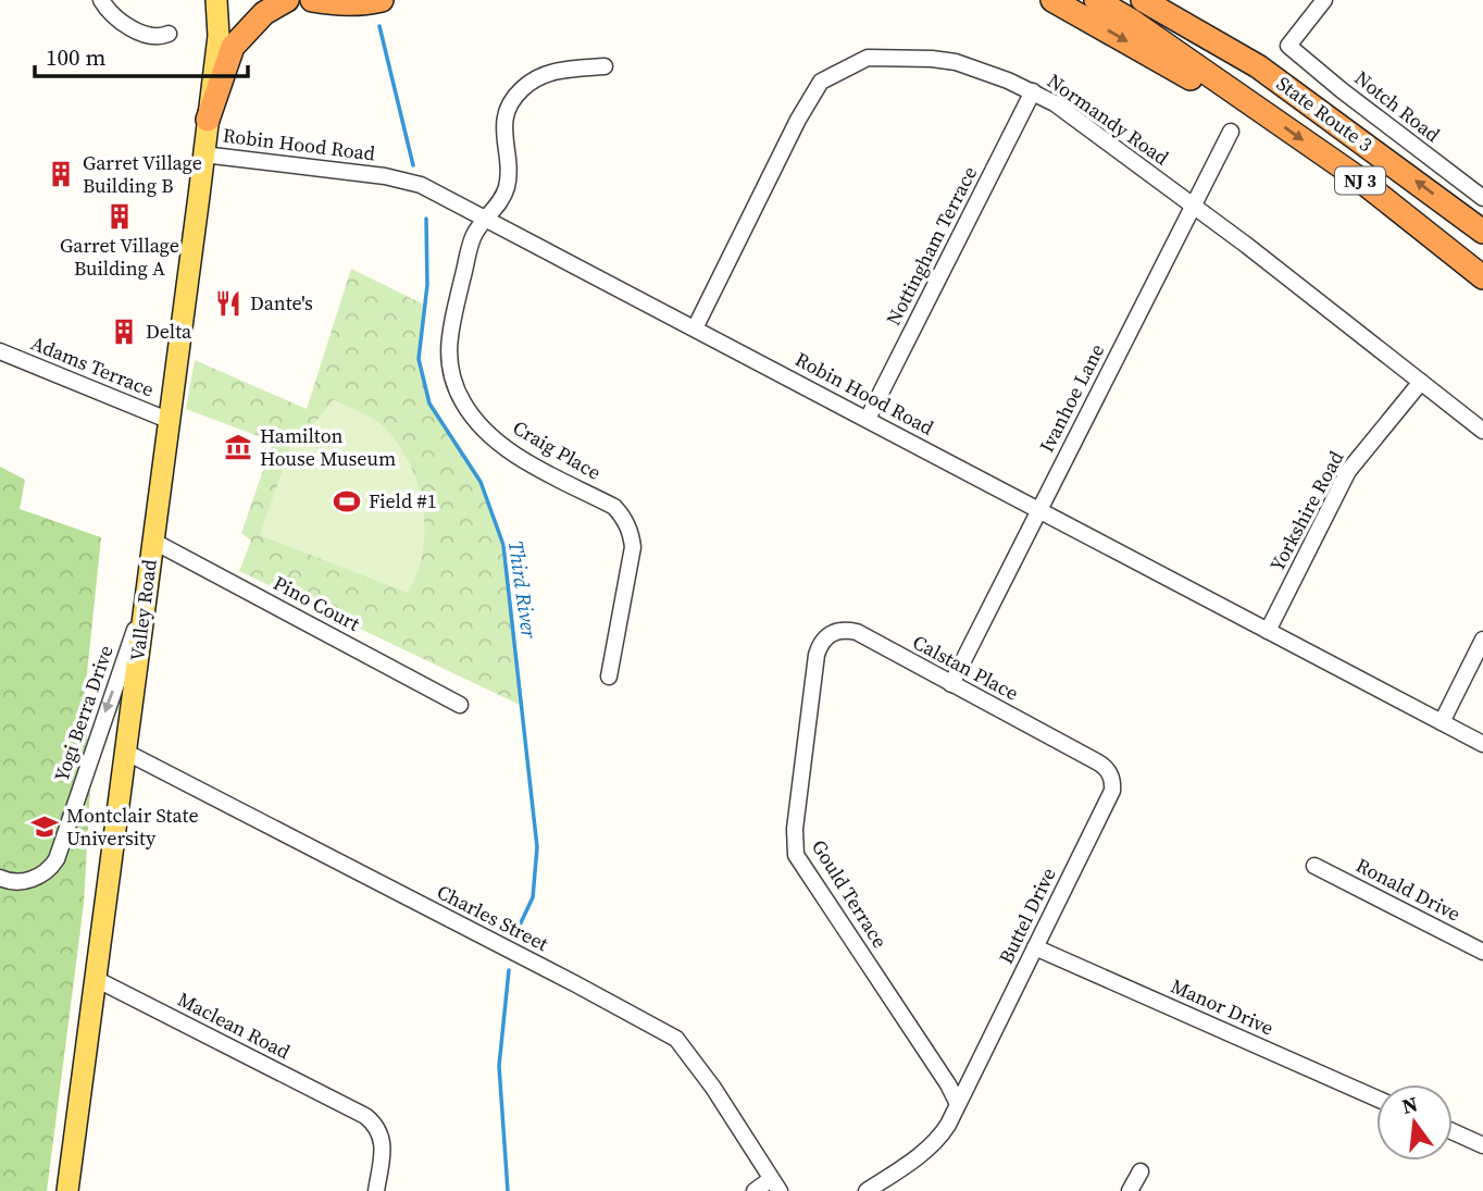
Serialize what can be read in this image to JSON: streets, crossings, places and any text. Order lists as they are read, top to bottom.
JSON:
{
  "streets": {
    "highway": ["State Route 3", "NJ 3"],
    "main road": ["Valley Road"],
    "street": [
      "Notch Road",
      "Normandy Road",
      "Robin Hood Road",
      "Nottingham Terrace",
      "Adams Terrace",
      "Ivanhoe Lane",
      "Craig Place",
      "Yorkshire Road",
      "Pino Court",
      "Calstan Place",
      "Yogi Berra Drive",
      "Ronald Drive",
      "Gould Terrace",
      "Buttel Drive",
      "Charles Street",
      "Manor Drive",
      "Maclean Road"
    ]
  },
  "crossings": [
    ["State Route 3", "NJ 3"],
    ["Normandy Road", "Robin Hood Road"],
    ["Normandy Road", "Nottingham Terrace"],
    ["Normandy Road", "Ivanhoe Lane"],
    ["Normandy Road", "Yorkshire Road"],
    ["Robin Hood Road", "Nottingham Terrace"],
    ["Robin Hood Road", "Ivanhoe Lane"],
    ["Robin Hood Road", "Craig Place"],
    ["Robin Hood Road", "Yorkshire Road"],
    ["Robin Hood Road", "Valley Road"],
    ["Adams Terrace", "Valley Road"],
    ["Ivanhoe Lane", "Calstan Place"],
    ["Pino Court", "Valley Road"],
    ["Valley Road", "Yogi Berra Drive"],
    ["Valley Road", "Charles Street"],
    ["Valley Road", "Maclean Road"],
    ["Calstan Place", "Gould Terrace"],
    ["Calstan Place", "Buttel Drive"],
    ["Gould Terrace", "Buttel Drive"],
    ["Buttel Drive", "Manor Drive"]
  ],
  "one_way": ["Yogi Berra Drive"],
  "water": ["Third River"],
  "places": {
    "building": ["Garret Village Building B", "Garret Village Building A", "Delta"],
    "restaurant": ["Dante's"],
    "museum": ["Hamilton House Museum"],
    "sports": ["Field #1"],
    "school or university": ["Montclair State University"]
  },
  "scale_bar": "100 m",
  "north": "top"
}
